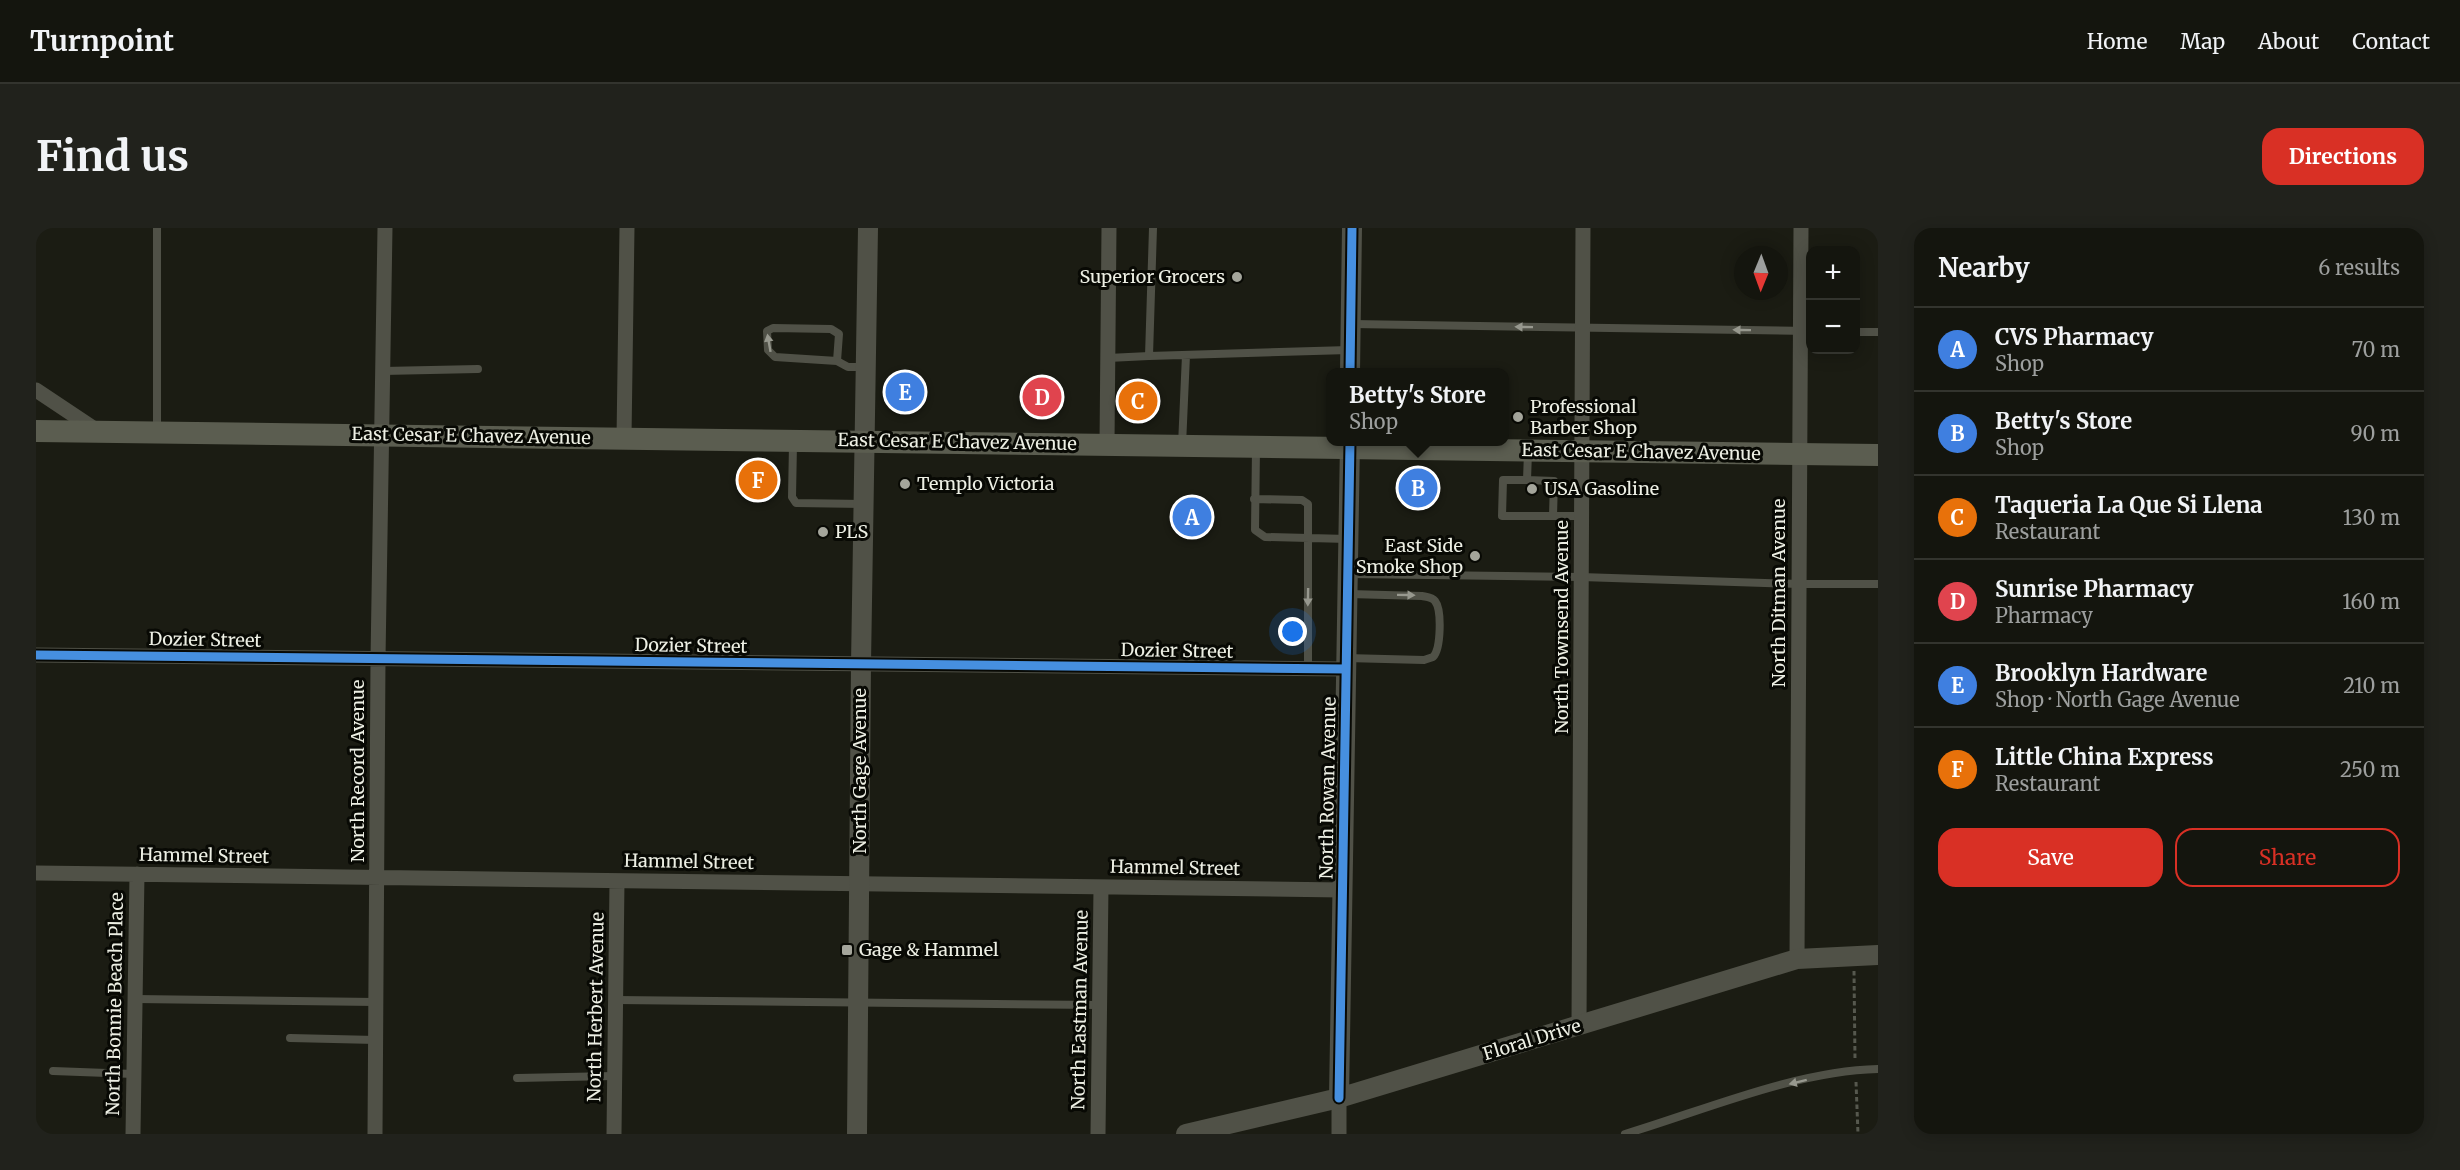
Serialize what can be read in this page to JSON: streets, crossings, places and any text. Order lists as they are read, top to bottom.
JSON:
{
  "streets": {
    "main road": ["East Cesar E Chavez Avenue"],
    "street": [
      "North Ditman Avenue",
      "North Townsend Avenue",
      "Dozier Street",
      "North Record Avenue",
      "North Gage Avenue",
      "North Rowan Avenue",
      "Hammel Street",
      "North Bonnie Beach Place",
      "North Herbert Avenue",
      "North Eastman Avenue",
      "Floral Drive"
    ]
  },
  "crossings": [
    ["East Cesar E Chavez Avenue", "North Ditman Avenue"],
    ["East Cesar E Chavez Avenue", "North Townsend Avenue"],
    ["East Cesar E Chavez Avenue", "North Record Avenue"],
    ["East Cesar E Chavez Avenue", "North Gage Avenue"],
    ["North Ditman Avenue", "Floral Drive"],
    ["North Townsend Avenue", "Floral Drive"],
    ["Dozier Street", "North Record Avenue"],
    ["Dozier Street", "North Gage Avenue"],
    ["Dozier Street", "North Rowan Avenue"],
    ["North Record Avenue", "Hammel Street"],
    ["North Gage Avenue", "Hammel Street"],
    ["North Rowan Avenue", "Hammel Street"],
    ["North Rowan Avenue", "Floral Drive"],
    ["Hammel Street", "North Bonnie Beach Place"],
    ["Hammel Street", "North Herbert Avenue"],
    ["Hammel Street", "North Eastman Avenue"]
  ],
  "places": {
    "other": [
      "Superior Grocers",
      "Professional Barber Shop",
      "Templo Victoria",
      "USA Gasoline",
      "PLS",
      "East Side Smoke Shop"
    ],
    "transit": ["Gage & Hammel"]
  },
  "north": "bottom",
  "page": {
    "header": "Turnpoint",
    "nav": [
      "Home",
      "Map",
      "About",
      "Contact"
    ],
    "buttons": [
      "Directions",
      ["Save", "Share"]
    ],
    "title": "Find us",
    "heading": ["Nearby", "6 results"],
    "map_buttons": ["+", "−"],
    "list": [
      {
        "mark": "A",
        "name": "CVS Pharmacy",
        "note": "Shop",
        "value": "70 m"
      },
      {
        "mark": "B",
        "name": "Betty's Store",
        "note": "Shop",
        "value": "90 m"
      },
      {
        "mark": "C",
        "name": "Taqueria La Que Si Llena",
        "note": "Restaurant",
        "value": "130 m"
      },
      {
        "mark": "D",
        "name": "Sunrise Pharmacy",
        "note": "Pharmacy",
        "value": "160 m"
      },
      {
        "mark": "E",
        "name": "Brooklyn Hardware",
        "note": "Shop · North Gage Avenue",
        "value": "210 m"
      },
      {
        "mark": "F",
        "name": "Little China Express",
        "note": "Restaurant",
        "value": "250 m"
      }
    ],
    "popup": ["Betty's Store", "Shop"],
    "pins": [
      "E",
      "D",
      "C",
      "F",
      "B",
      "A"
    ]
  }
}
